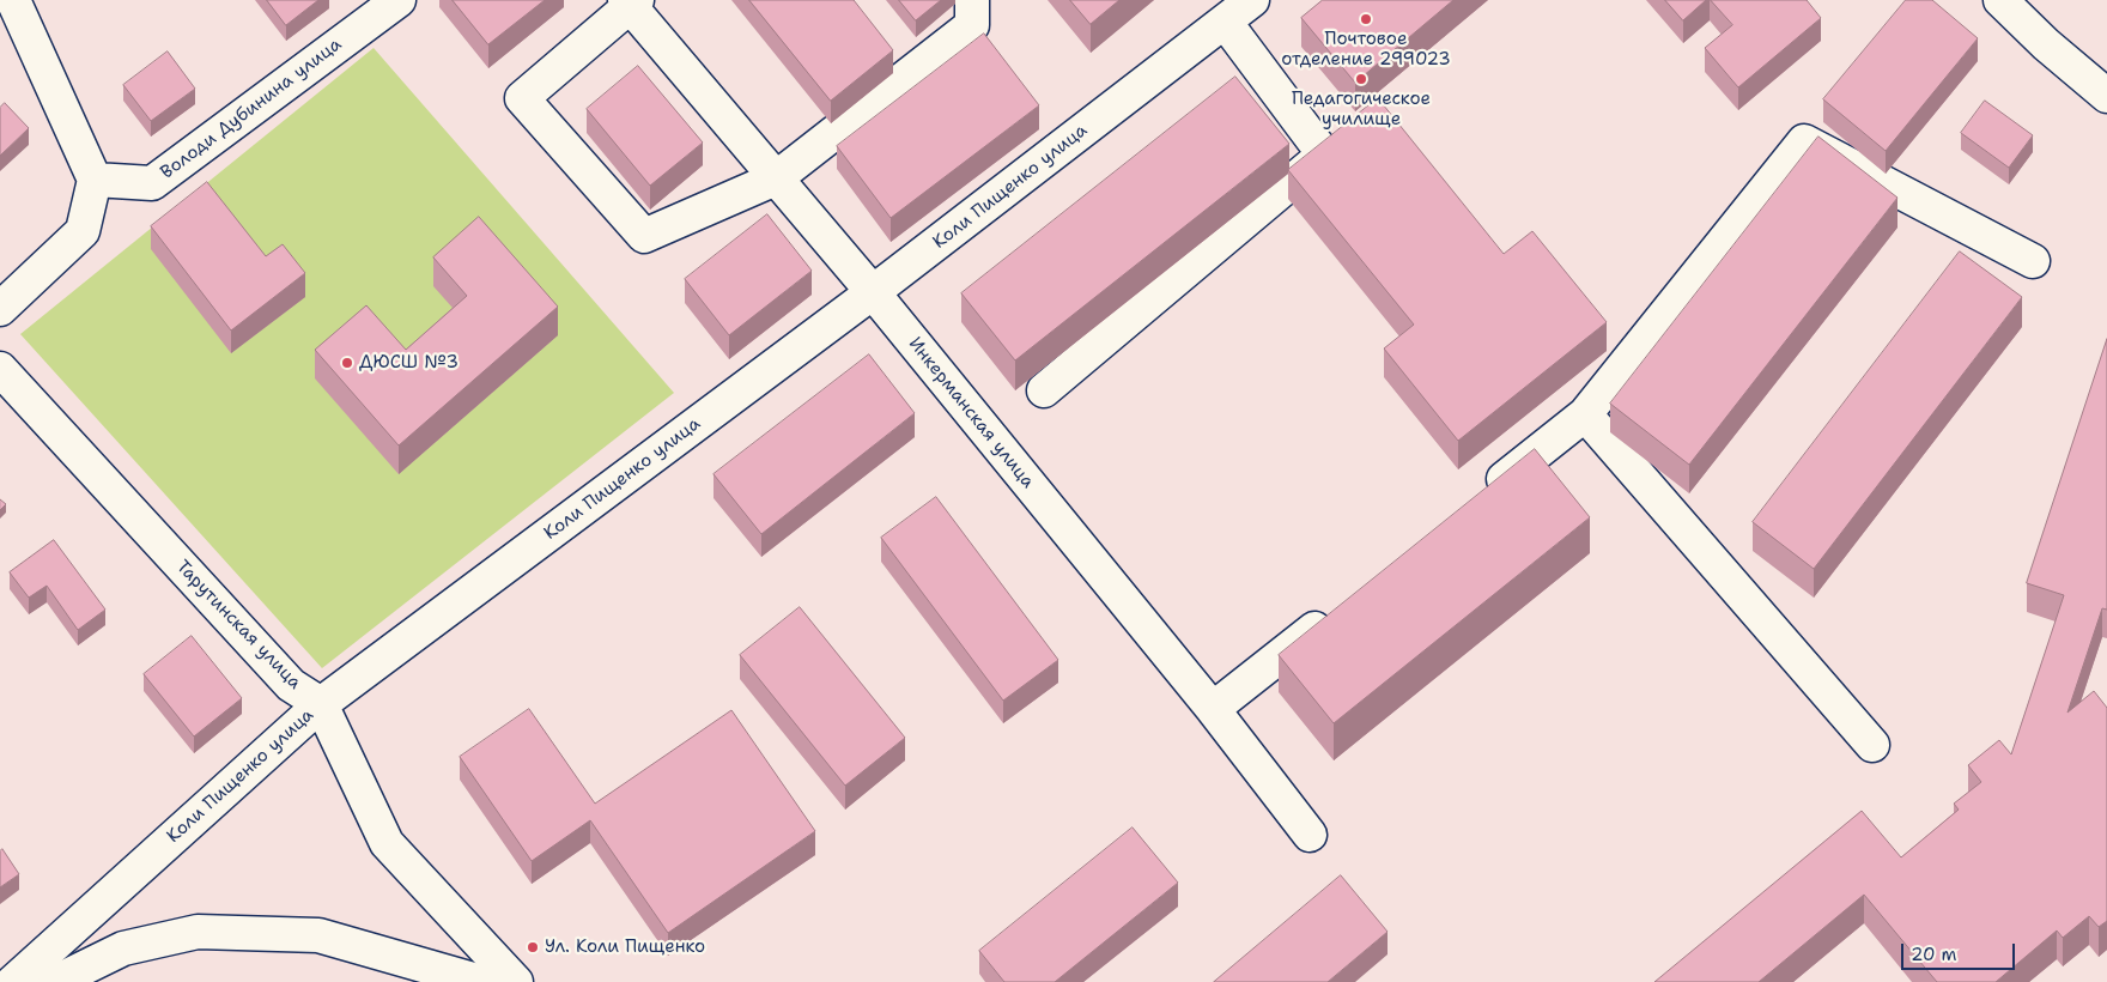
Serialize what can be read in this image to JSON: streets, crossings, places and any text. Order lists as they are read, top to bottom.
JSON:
{
  "streets": {
    "street": [
      "Володи Дубинина улица",
      "Коли Пищенко улица",
      "Инкерманская улица",
      "Тарутинская улица"
    ]
  },
  "crossings": [
    ["Коли Пищенко улица", "Инкерманская улица"],
    ["Коли Пищенко улица", "Тарутинская улица"]
  ],
  "places": [
    "Почтовое отделение 299023",
    "Педагогическое училище",
    "ДЮСШ №3",
    "Ул. Коли Пищенко"
  ],
  "scale_bar": "20 m"
}
